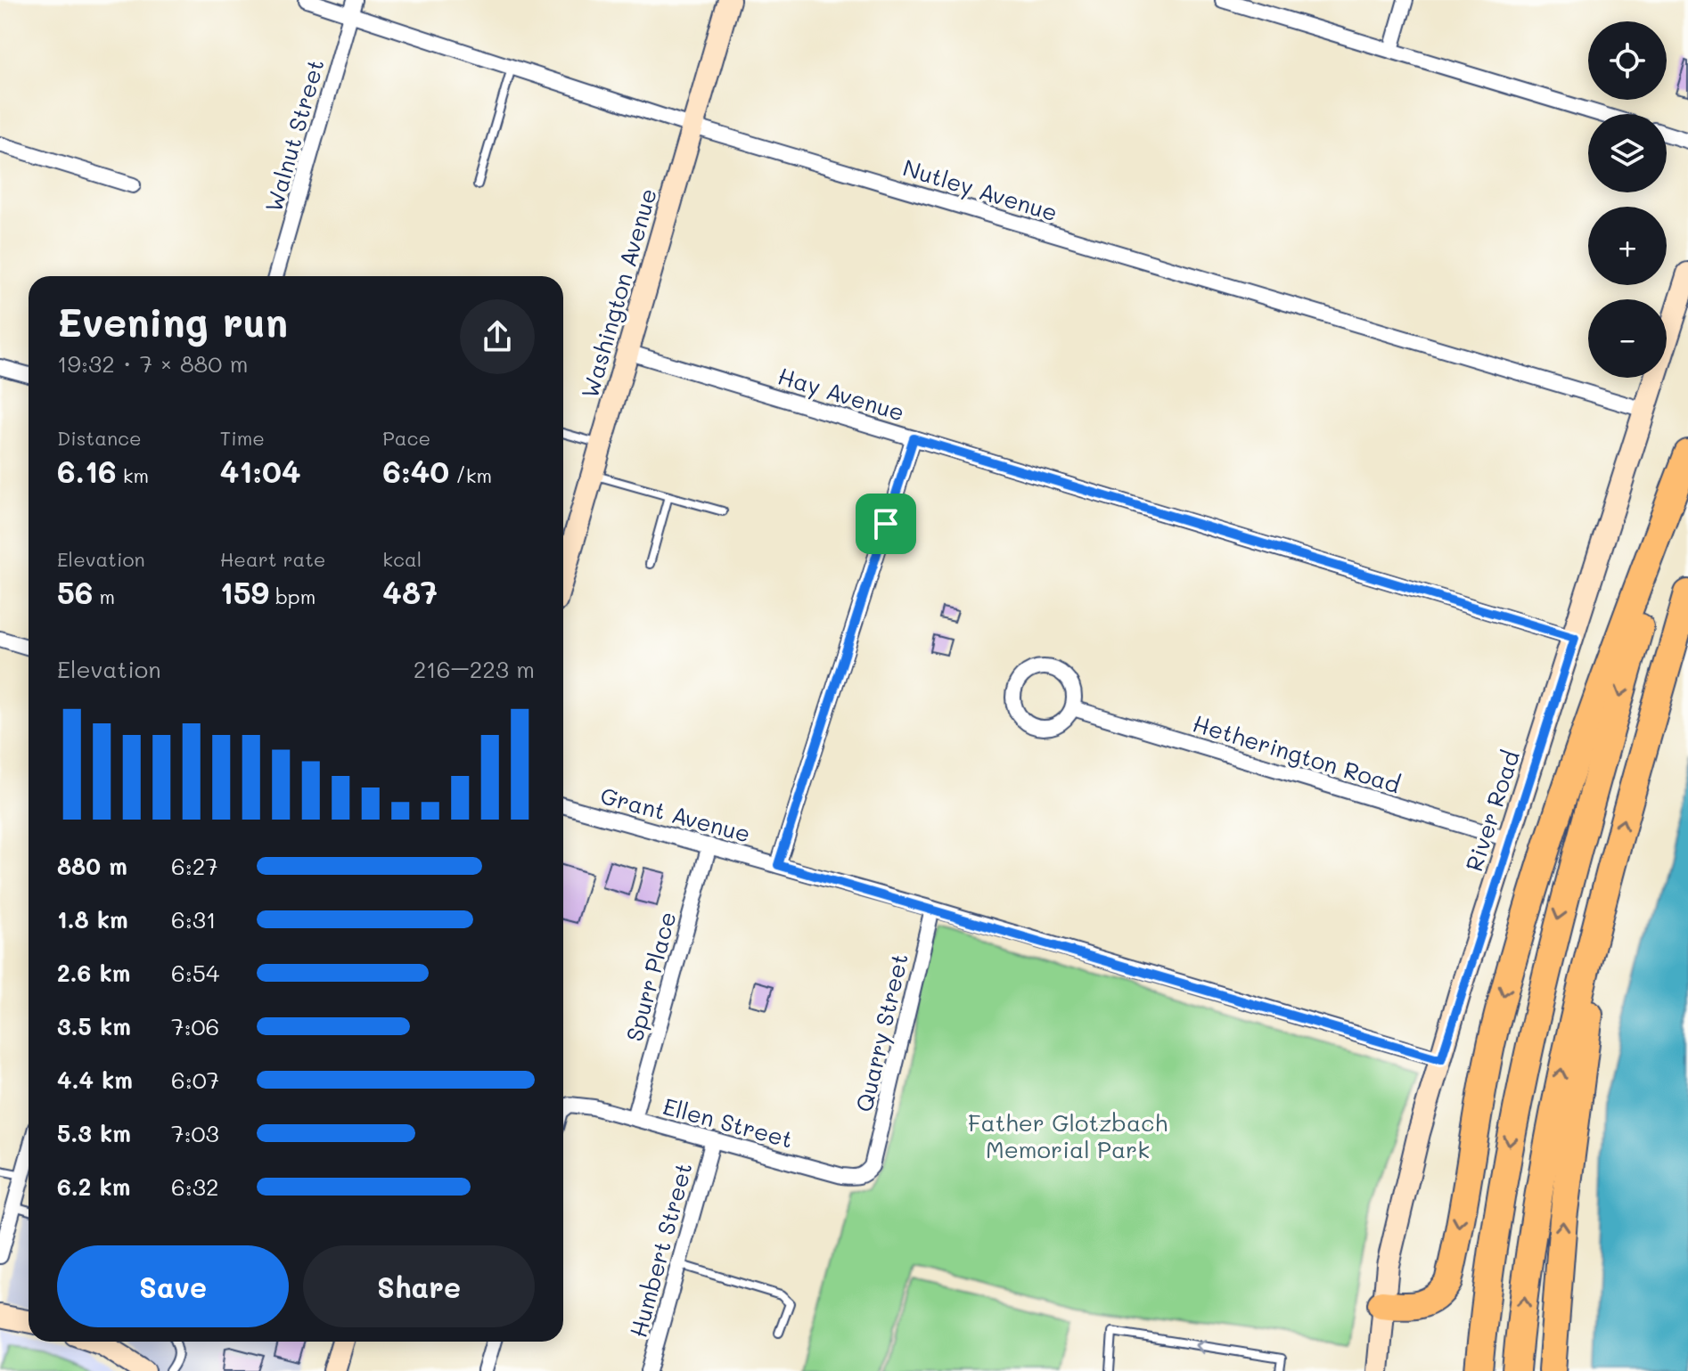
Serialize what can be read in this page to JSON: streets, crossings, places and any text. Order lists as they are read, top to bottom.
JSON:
{
  "streets": {
    "street": [
      "Walnut Street",
      "Nutley Avenue",
      "Washington Avenue",
      "Hay Avenue",
      "Hetherington Road",
      "River Road",
      "Grant Avenue",
      "Spurr Place",
      "Quarry Street",
      "Ellen Street",
      "Humbert Street"
    ]
  },
  "crossings": [
    ["Walnut Street", "Nutley Avenue"],
    ["Nutley Avenue", "Washington Avenue"],
    ["Nutley Avenue", "River Road"],
    ["Washington Avenue", "Hay Avenue"],
    ["Hay Avenue", "River Road"],
    ["Hetherington Road", "River Road"],
    ["River Road", "Grant Avenue"],
    ["Grant Avenue", "Spurr Place"],
    ["Grant Avenue", "Quarry Street"],
    ["Spurr Place", "Ellen Street"],
    ["Quarry Street", "Ellen Street"],
    ["Ellen Street", "Humbert Street"]
  ],
  "parks": ["Father Glotzbach Memorial Park"],
  "page": {
    "map_buttons": ["+", "−"],
    "heading": ["Evening run", "19:32 · 7 × 880 m"],
    "stats": [
      ["Distance", "6.16 km"],
      ["Time", "41:04"],
      ["Pace", "6:40 /km"],
      ["Elevation", "56 m"],
      ["Heart rate", "159 bpm"],
      ["kcal", "487"]
    ],
    "chart": ["Elevation", "216–223 m"],
    "list": [
      {
        "name": "880 m",
        "note": "6:27"
      },
      {
        "name": "1.8 km",
        "note": "6:31"
      },
      {
        "name": "2.6 km",
        "note": "6:54"
      },
      {
        "name": "3.5 km",
        "note": "7:06"
      },
      {
        "name": "4.4 km",
        "note": "6:07"
      },
      {
        "name": "5.3 km",
        "note": "7:03"
      },
      {
        "name": "6.2 km",
        "note": "6:32"
      }
    ],
    "buttons": ["Save", "Share"]
  }
}
